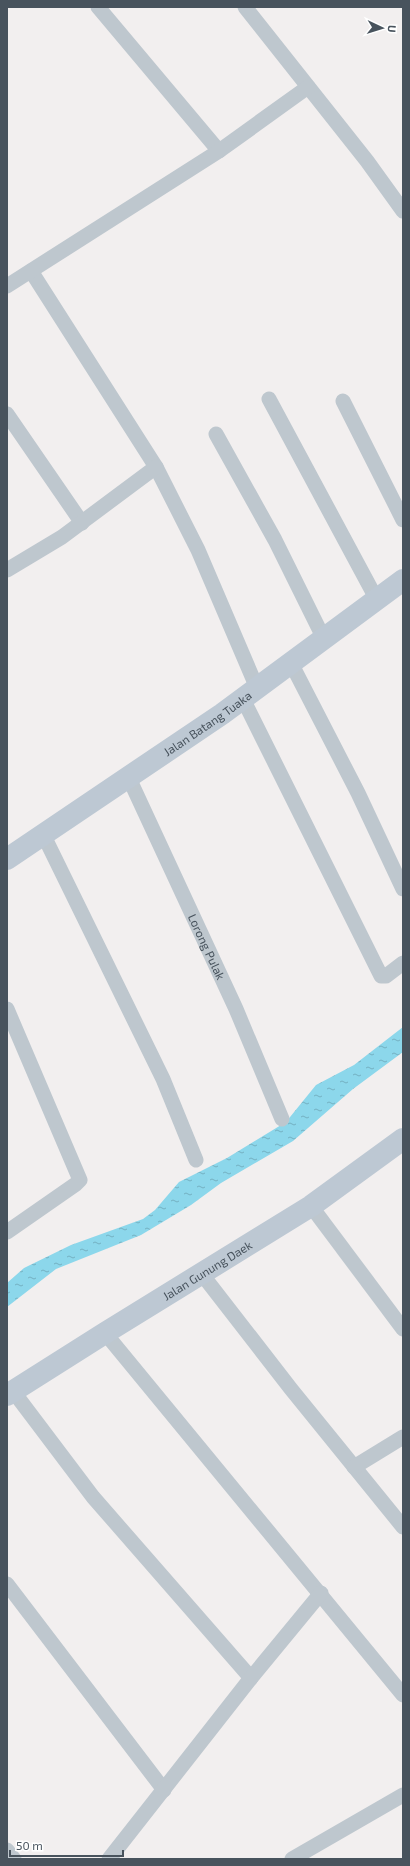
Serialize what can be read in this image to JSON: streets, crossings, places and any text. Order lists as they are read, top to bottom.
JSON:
{
  "streets": {
    "street": ["Jalan Batang Tuaka", "Lorong Pulak", "Jalan Gunung Daek"]
  },
  "crossings": [
    ["Jalan Batang Tuaka", "Lorong Pulak"]
  ],
  "scale_bar": "50 m",
  "north": "right"
}
